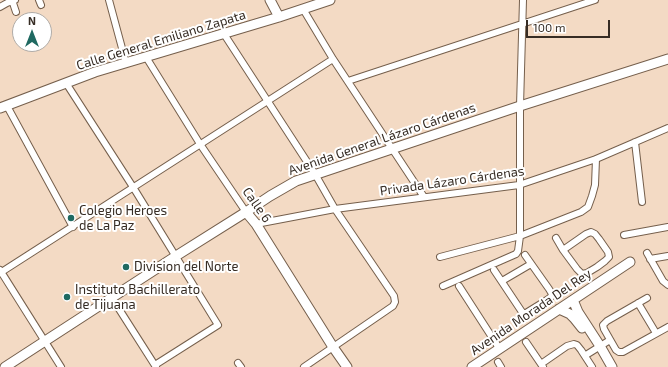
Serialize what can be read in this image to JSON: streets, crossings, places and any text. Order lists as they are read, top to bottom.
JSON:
{
  "streets": {
    "street": [
      "Calle General Emiliano Zapata",
      "Avenida General Lázaro Cárdenas",
      "Privada Lázaro Cárdenas",
      "Calle 6",
      "Avenida Morada Del Rey"
    ]
  },
  "crossings": [
    ["Calle General Emiliano Zapata", "Calle 6"],
    ["Avenida General Lázaro Cárdenas", "Calle 6"],
    ["Privada Lázaro Cárdenas", "Calle 6"]
  ],
  "places": ["Colegio Heroes de La Paz", "Division del Norte", "Instituto Bachillerato de Tijuana"],
  "scale_bar": "100 m",
  "north": "top"
}
